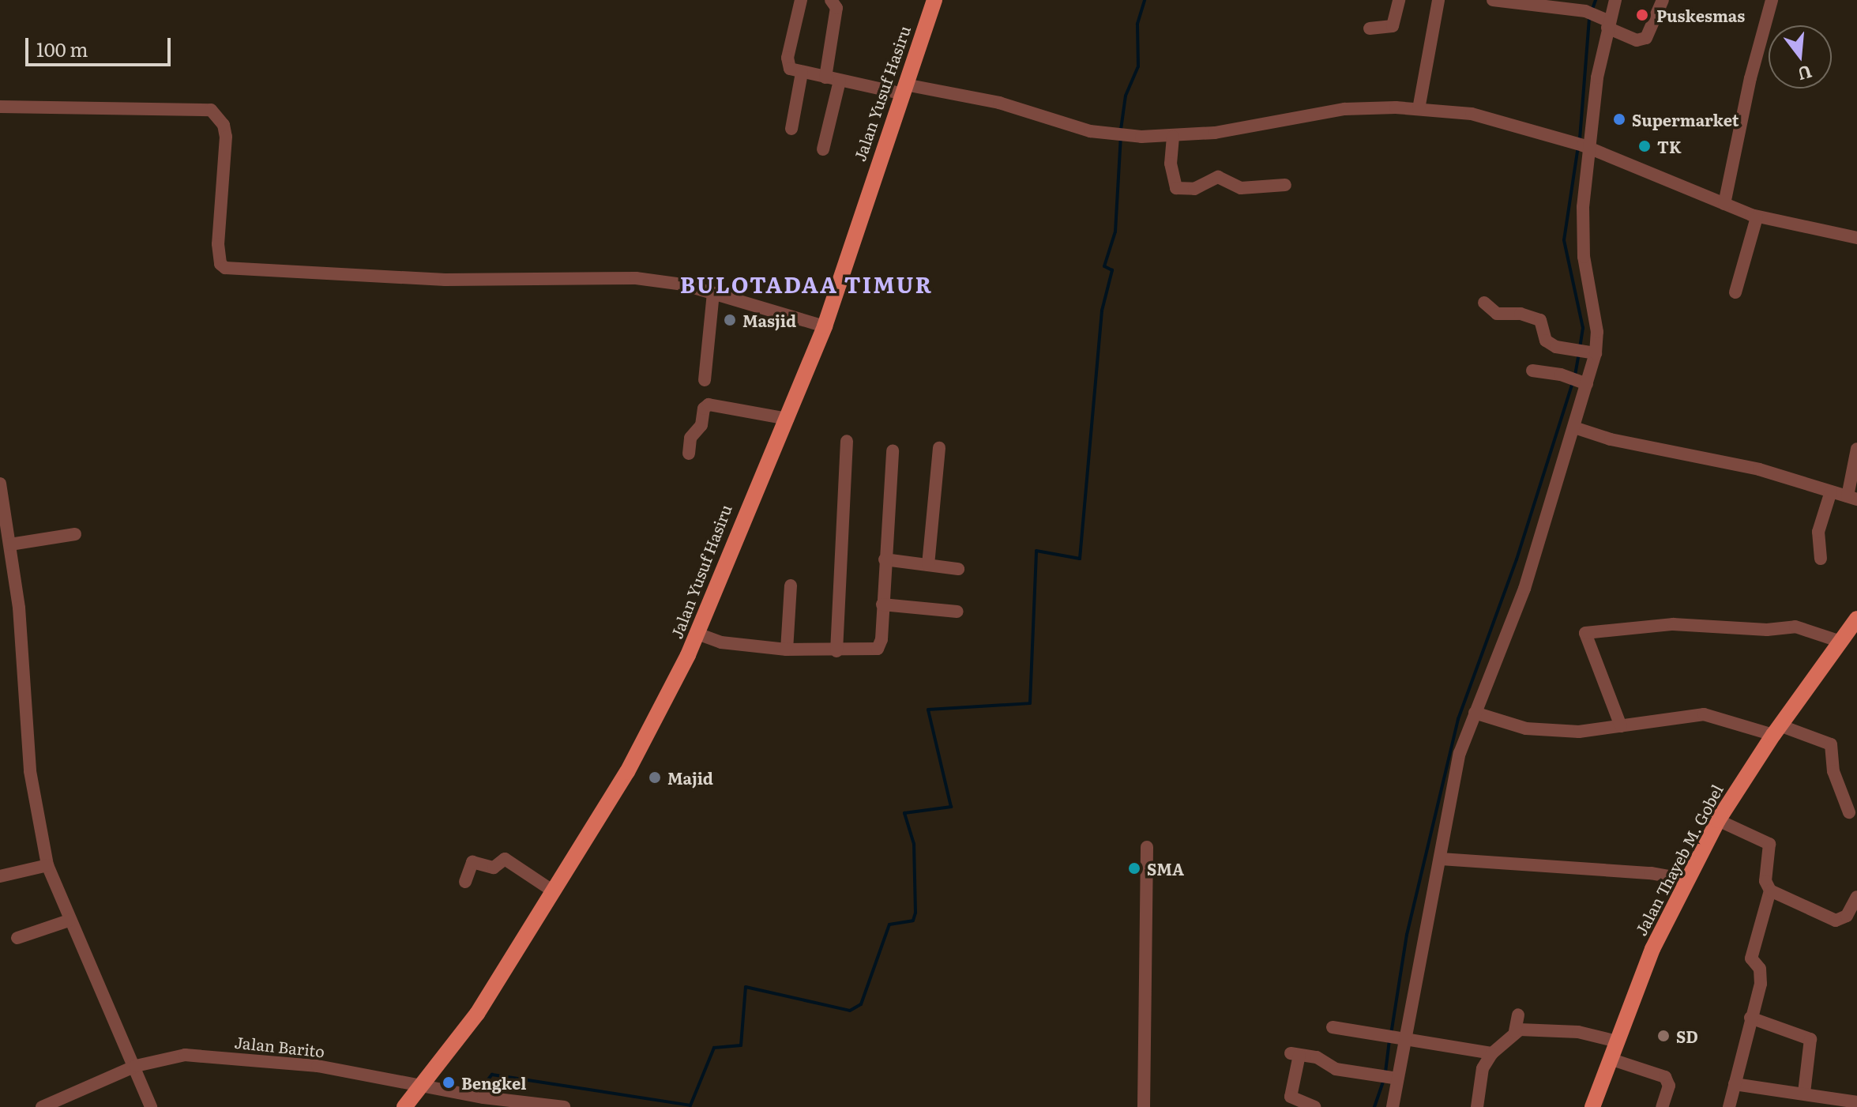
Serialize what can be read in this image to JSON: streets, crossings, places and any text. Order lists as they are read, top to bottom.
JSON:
{
  "streets": {
    "main road": ["Jalan Yusuf Hasiru", "Jalan Thayeb M. Gobel"],
    "street": ["Jalan Barito"]
  },
  "crossings": [
    ["Jalan Yusuf Hasiru", "Jalan Barito"]
  ],
  "districts": ["BULOTADAA TIMUR"],
  "places": [
    "Puskesmas",
    "Supermarket",
    "TK",
    "Masjid",
    "Majid",
    "SMA",
    "SD",
    "Bengkel"
  ],
  "scale_bar": "100 m",
  "north": "bottom"
}
